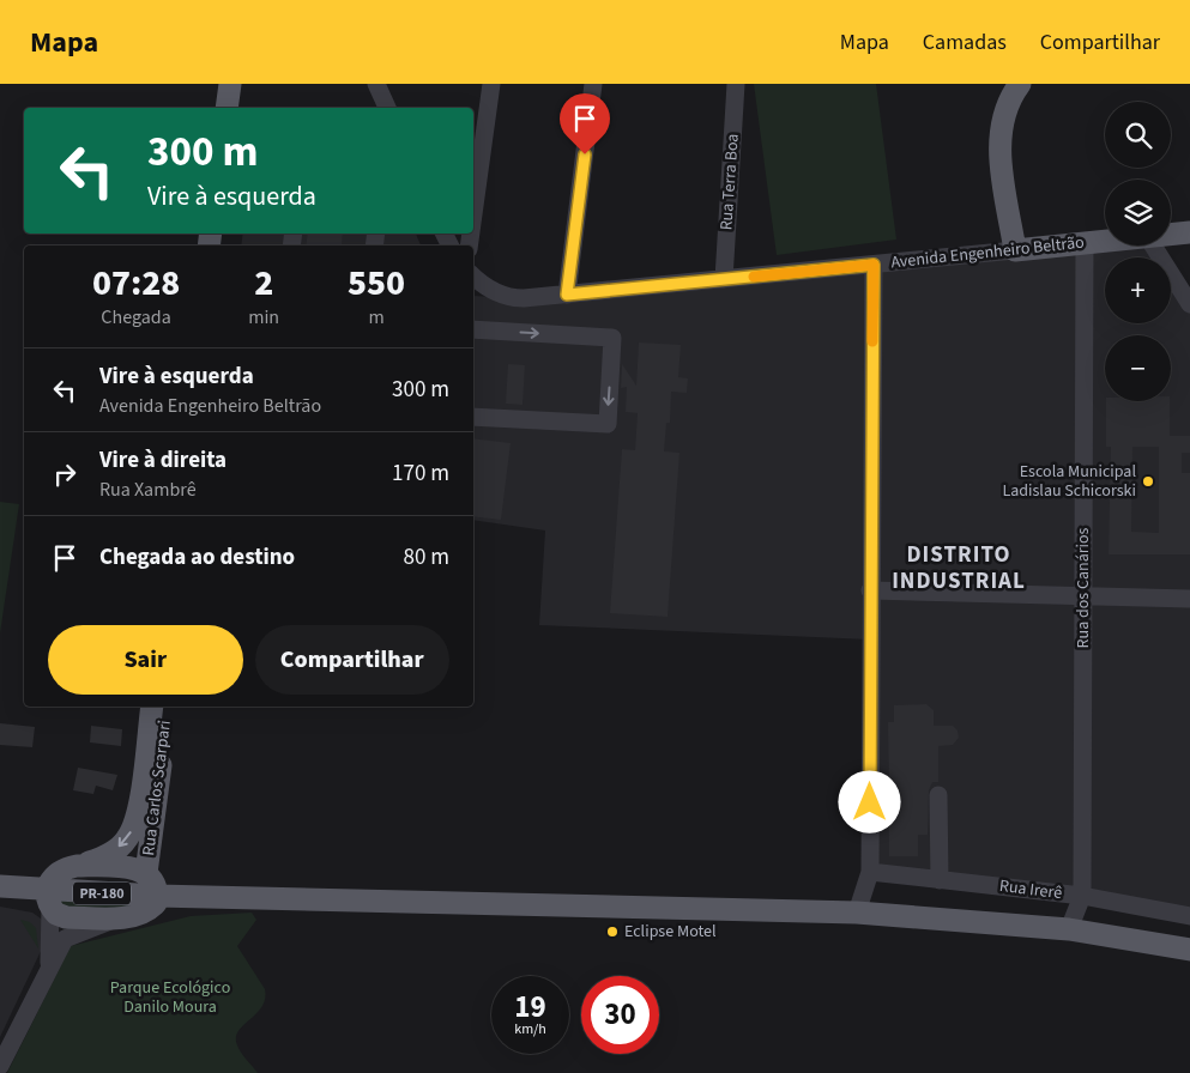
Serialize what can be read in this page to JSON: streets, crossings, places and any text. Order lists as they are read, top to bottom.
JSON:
{
  "streets": {
    "main road": ["Avenida Engenheiro Beltrão", "Rua Carlos Scarpari", "PR-180"],
    "street": ["Rua Terra Boa", "Rua dos Canários", "Rua Irerê"]
  },
  "crossings": [
    ["Rua Terra Boa", "Avenida Engenheiro Beltrão"],
    ["Avenida Engenheiro Beltrão", "Rua dos Canários"],
    ["Rua dos Canários", "Rua Irerê"],
    ["Rua dos Canários", "PR-180"],
    ["Rua Carlos Scarpari", "PR-180"]
  ],
  "districts": ["DISTRITO INDUSTRIAL"],
  "parks": ["Parque Ecológico Danilo Moura"],
  "places": ["Escola Municipal Ladislau Schicorski", "Eclipse Motel"],
  "page": {
    "header": "Mapa",
    "nav": ["Mapa", "Camadas", "Compartilhar"],
    "map_buttons": ["+", "−"],
    "turn": ["300 m", "Vire à esquerda"],
    "eta": [
      "07:28",
      "Chegada",
      "2",
      "min",
      "550",
      "m"
    ],
    "list": [
      {
        "name": "Vire à esquerda",
        "note": "Avenida Engenheiro Beltrão",
        "value": "300 m"
      },
      {
        "name": "Vire à direita",
        "note": "Rua Xambrê",
        "value": "170 m"
      },
      {
        "name": "Chegada ao destino",
        "value": "80 m"
      }
    ],
    "buttons": ["Sair", "Compartilhar"],
    "speed": "19 km/h",
    "limit": "30"
  }
}
